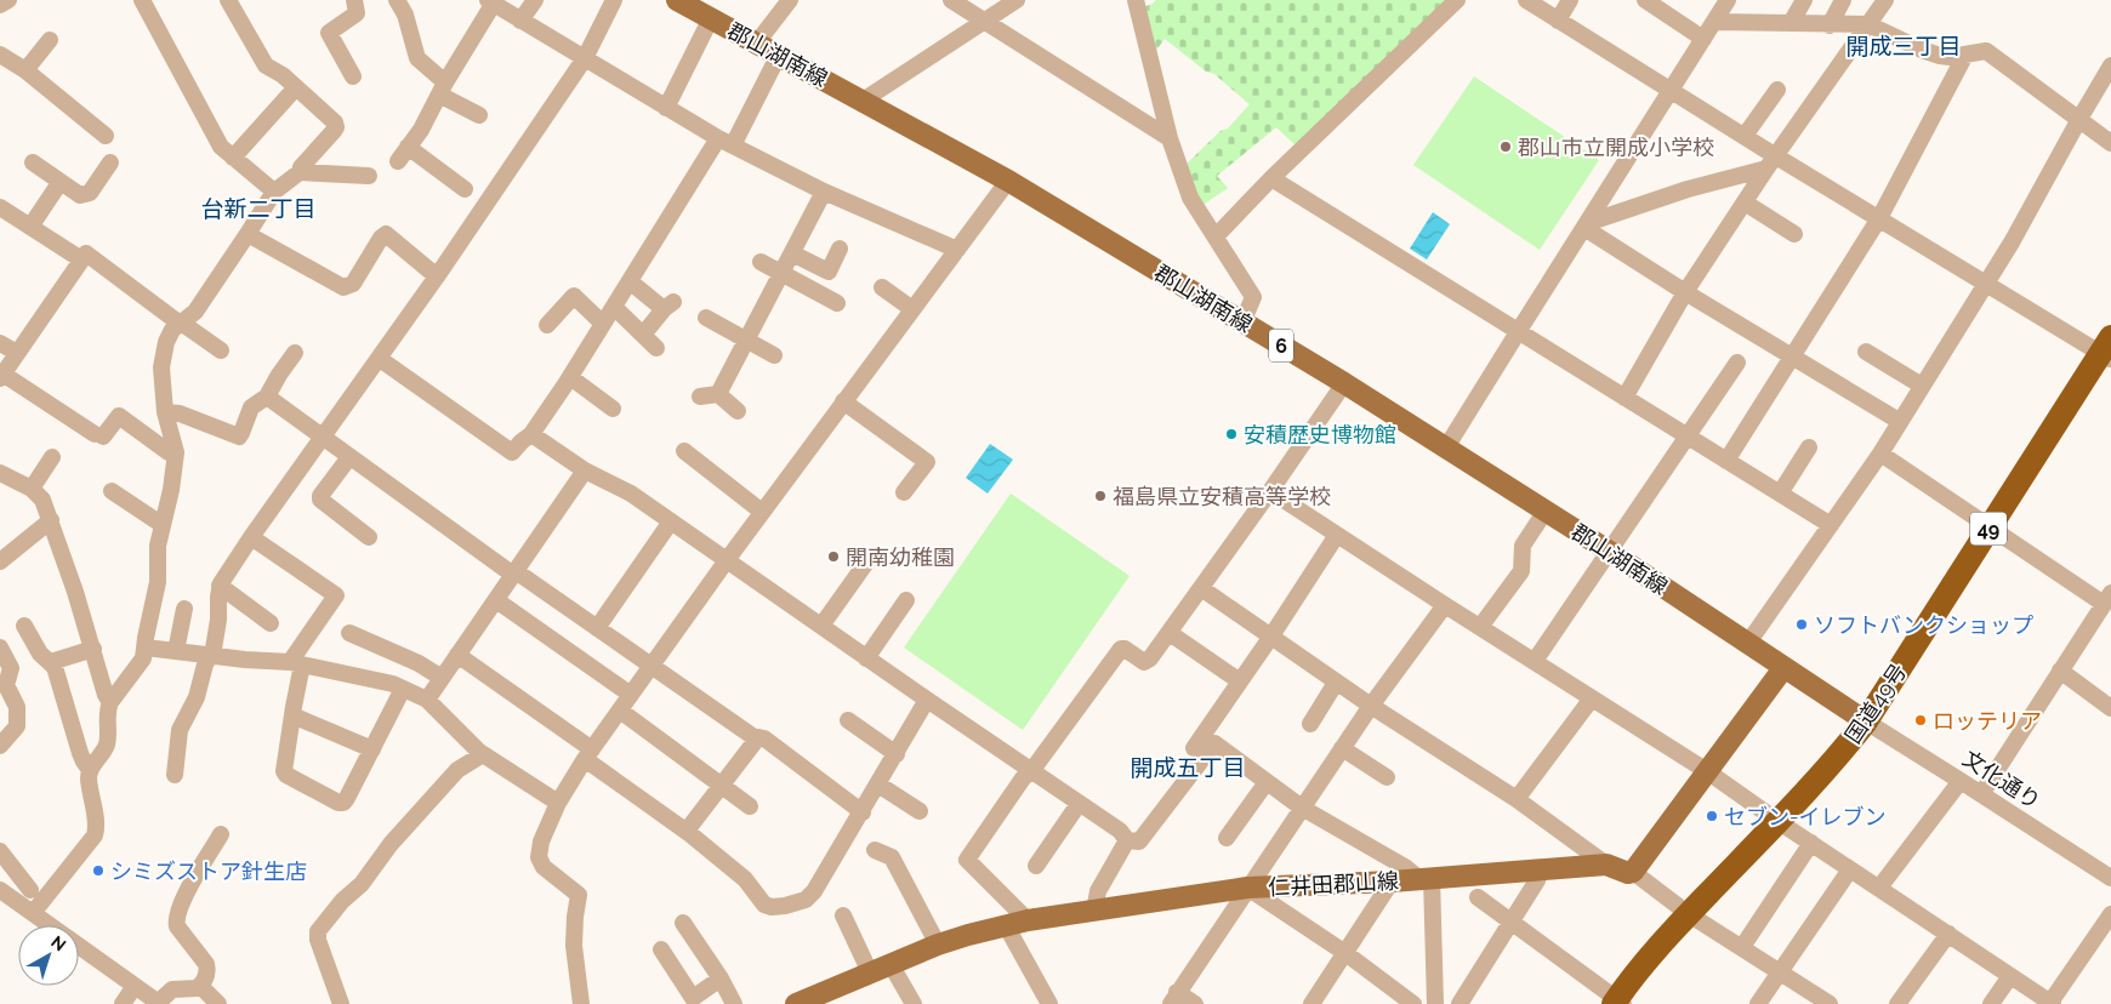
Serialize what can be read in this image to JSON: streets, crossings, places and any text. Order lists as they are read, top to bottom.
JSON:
{
  "streets": {
    "highway": ["49", "国道49号"],
    "main road": ["郡山湖南線", "6", "仁井田郡山線"],
    "street": ["文化通り"]
  },
  "crossings": [
    ["郡山湖南線", "国道49号"],
    ["郡山湖南線", "文化通り"],
    ["国道49号", "文化通り"]
  ],
  "districts": ["開成三丁目", "台新二丁目", "開成五丁目"],
  "places": [
    "郡山市立開成小学校",
    "安積歴史博物館",
    "福島県立安積高等学校",
    "開南幼稚園",
    "ソフトバンクショップ",
    "ロッテリア",
    "セブン-イレブン",
    "シミズストア針生店"
  ],
  "north": "top right"
}
